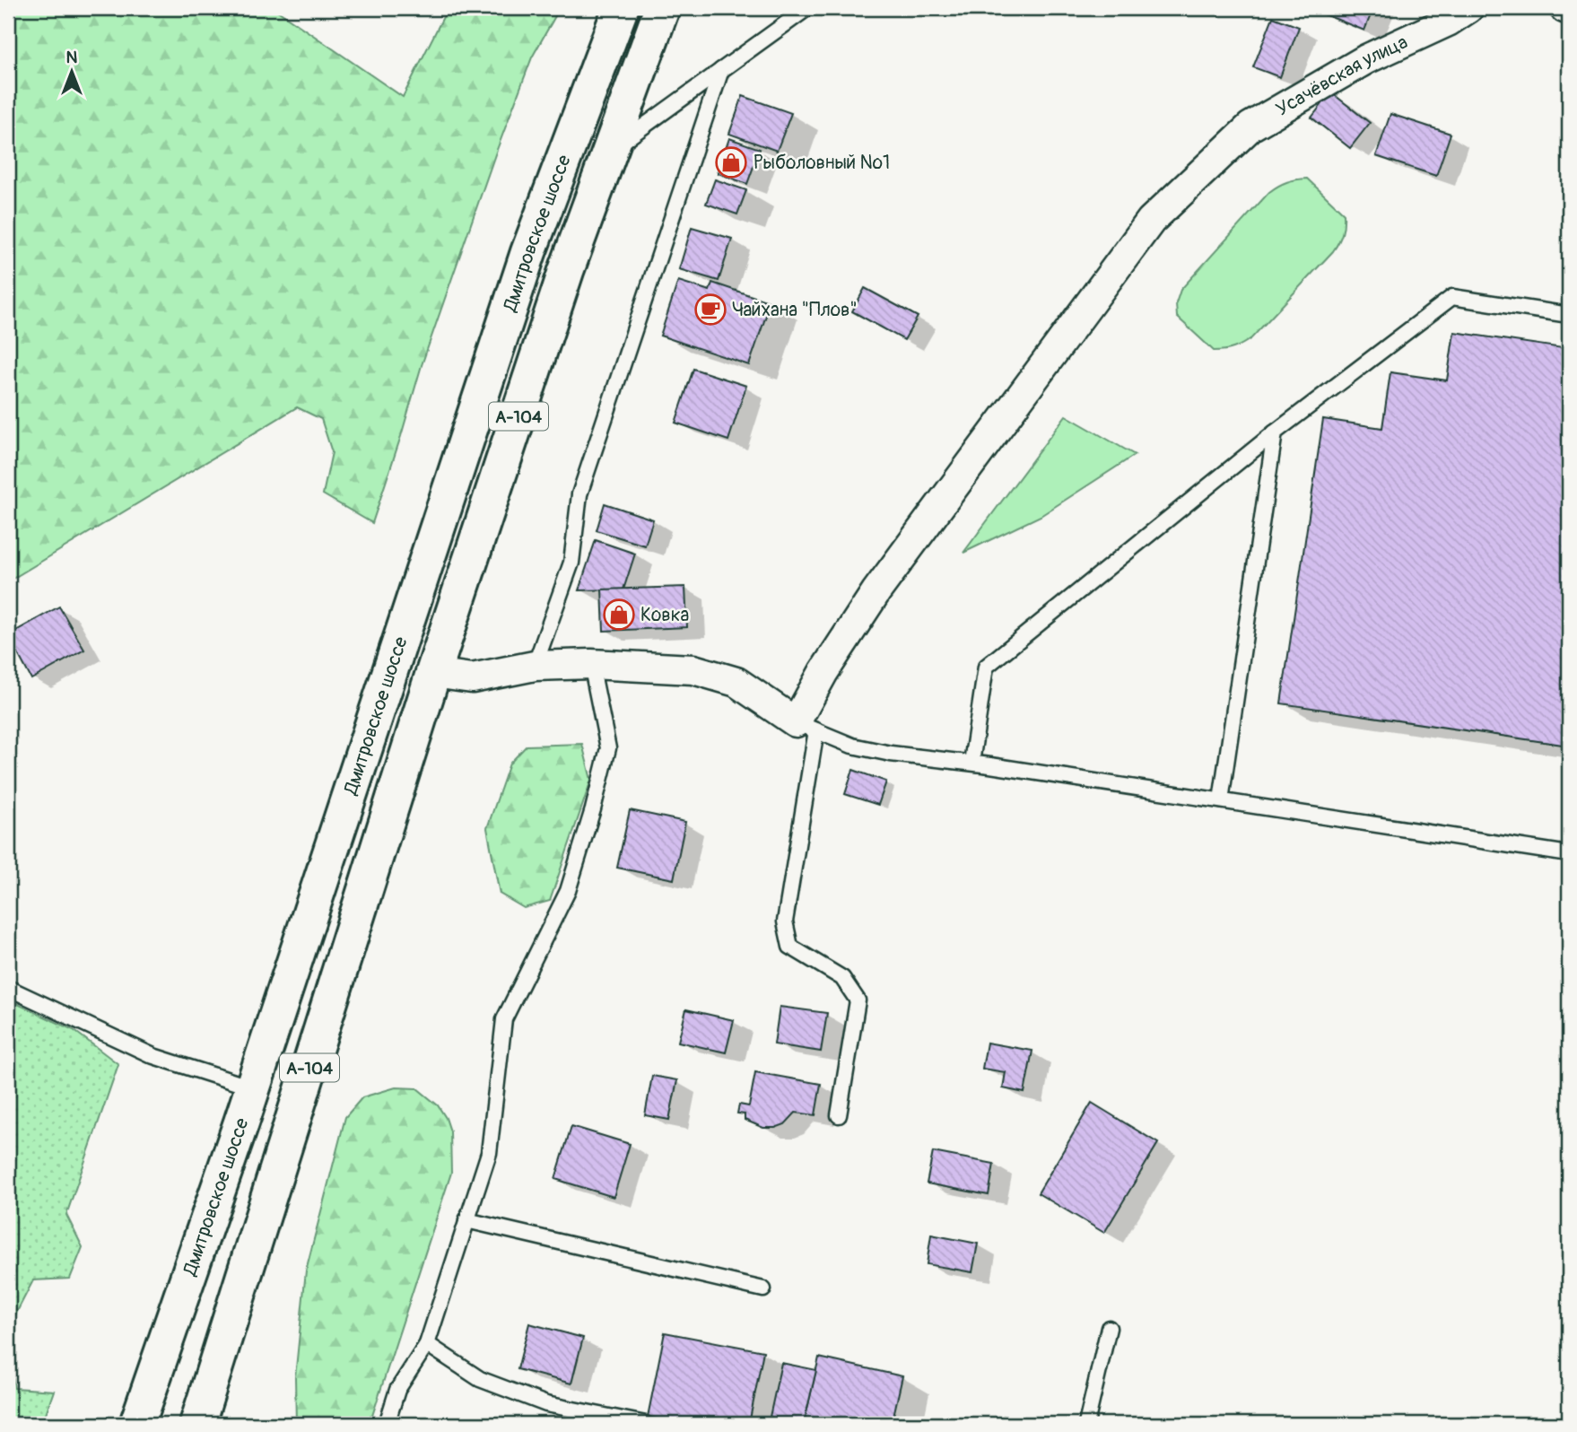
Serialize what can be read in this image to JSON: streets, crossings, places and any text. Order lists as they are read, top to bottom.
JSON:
{
  "streets": {
    "highway": ["Дмитровское шоссе", "А-104"],
    "street": ["Усачёвская улица"]
  },
  "places": {
    "shop": ["Рыболовный №1", "Ковка"],
    "cafe": ["Чайхана \"Плов\""]
  },
  "north": "top"
}
